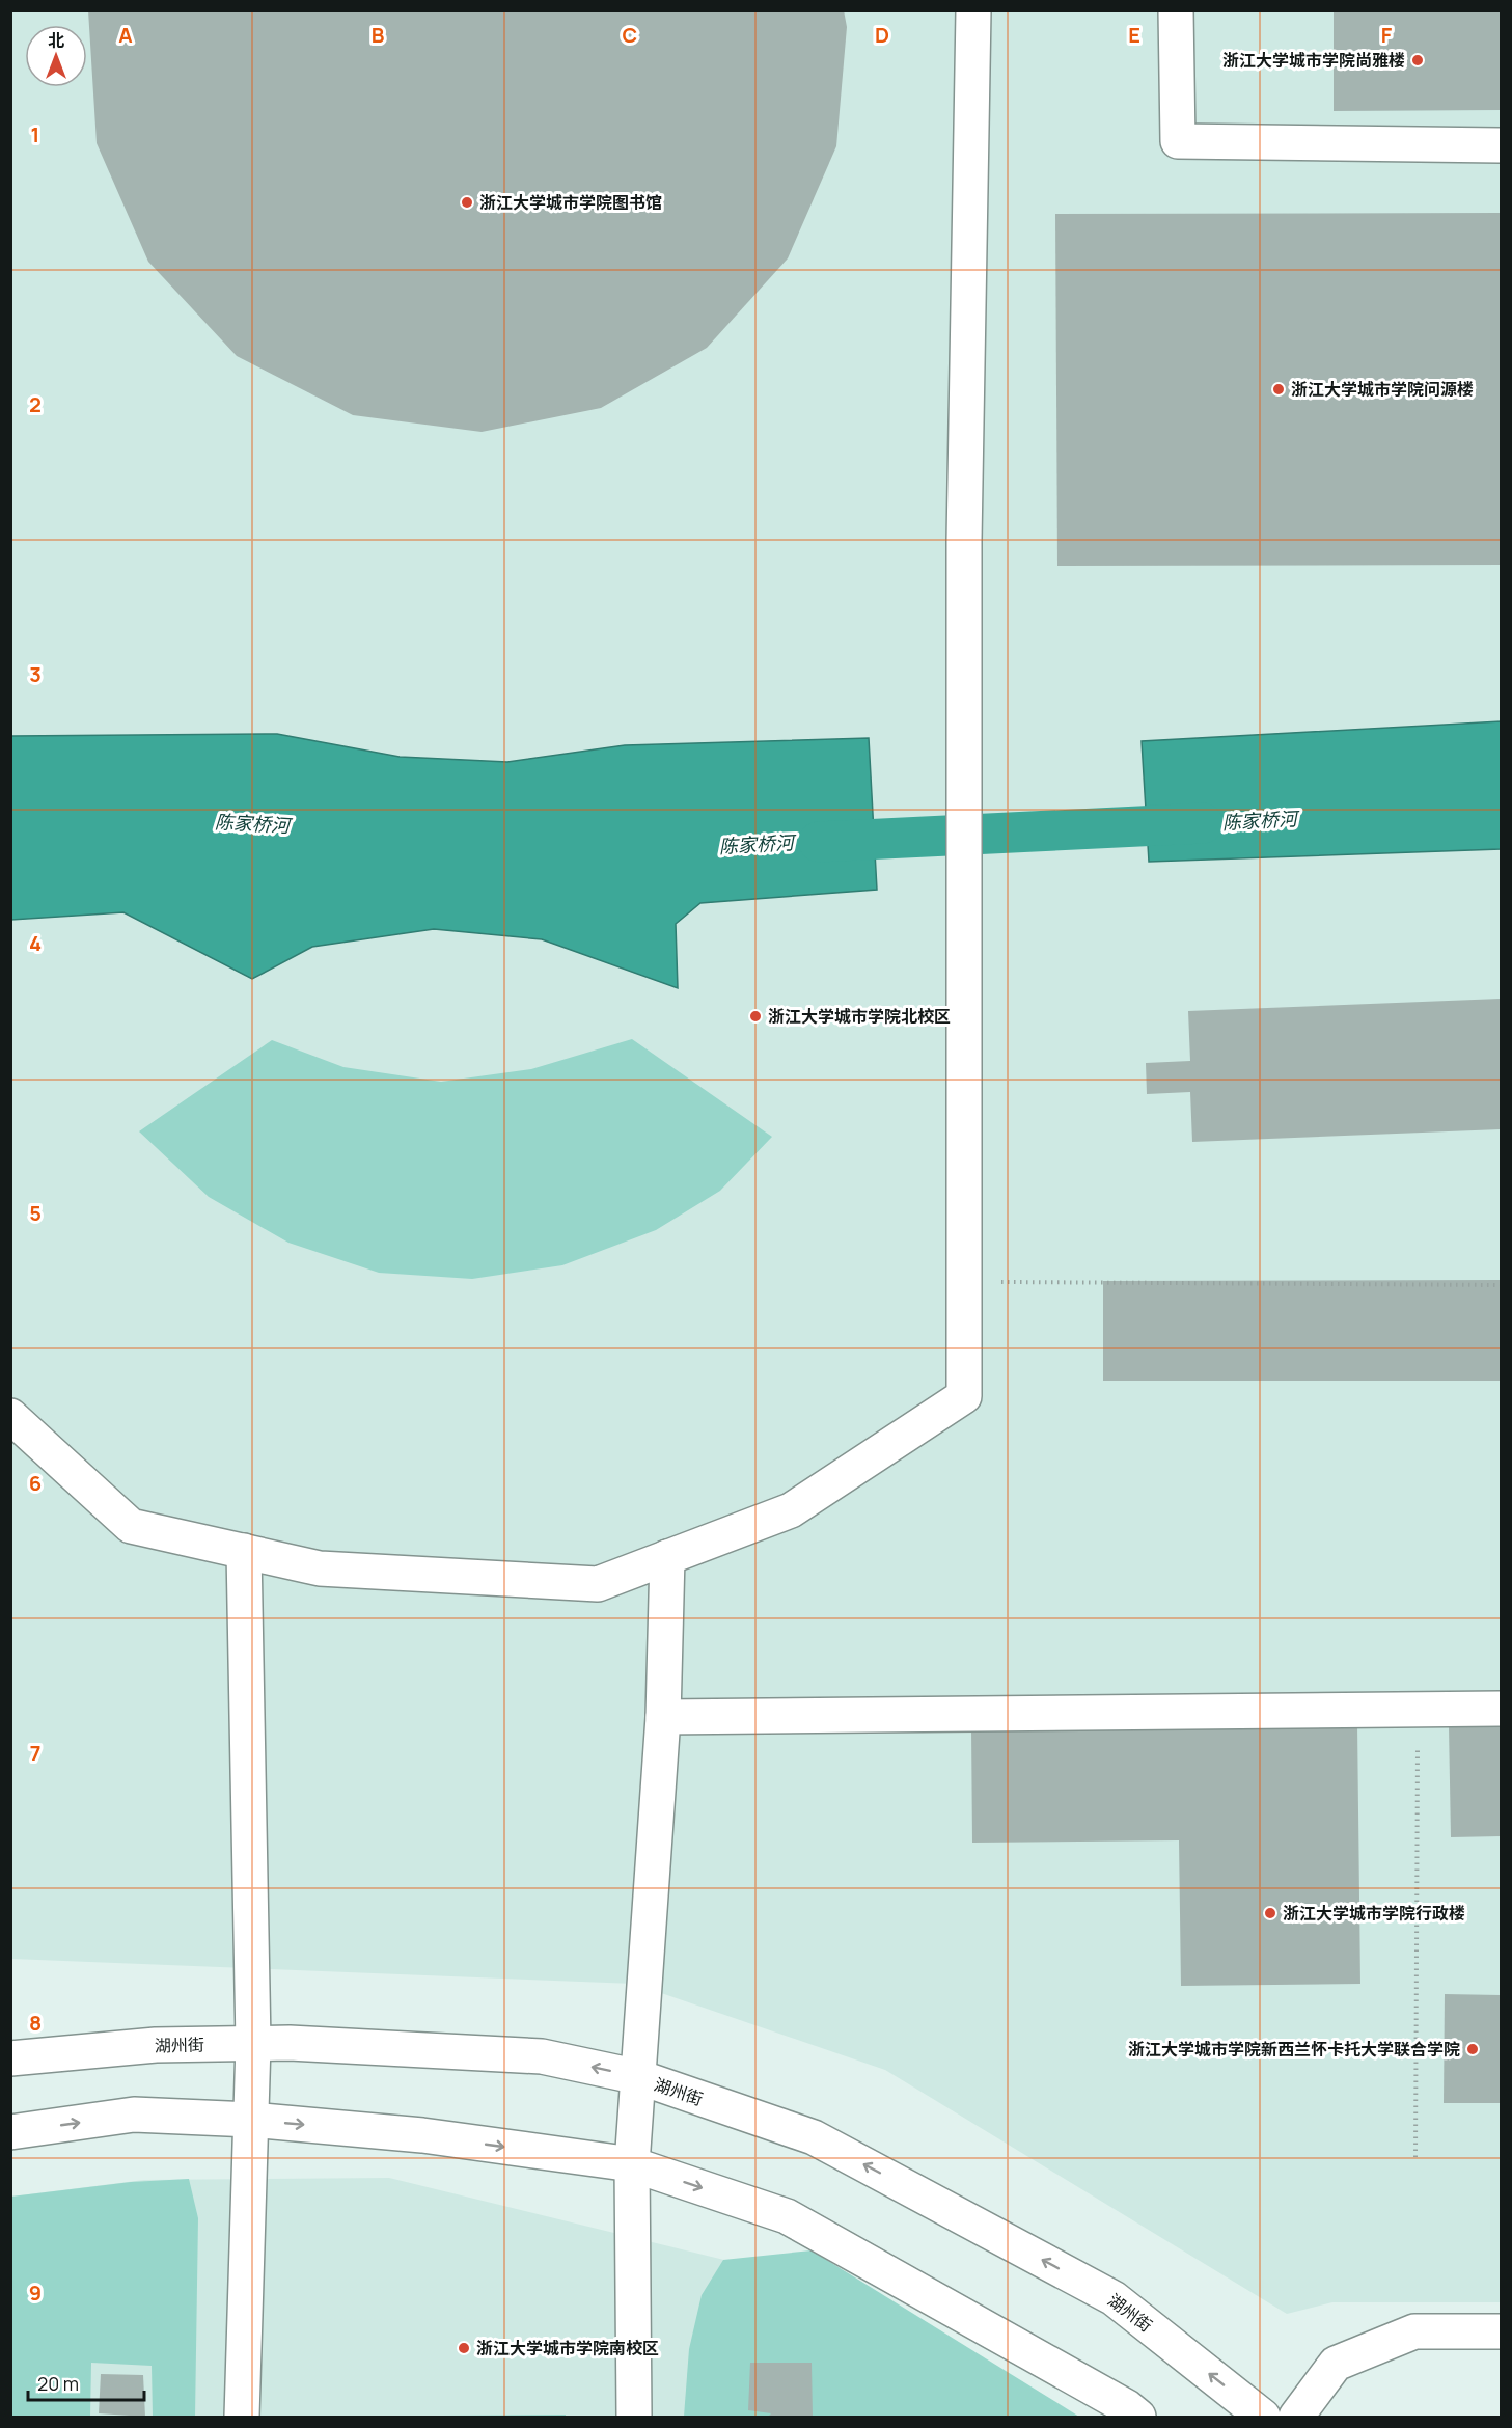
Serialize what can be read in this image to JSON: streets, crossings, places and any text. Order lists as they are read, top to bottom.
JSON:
{
  "streets": {
    "street": ["湖州街"]
  },
  "water": ["陈家桥河"],
  "places": [
    "浙江大学城市学院尚雅楼",
    "浙江大学城市学院图书馆",
    "浙江大学城市学院问源楼",
    "浙江大学城市学院北校区",
    "浙江大学城市学院行政楼",
    "浙江大学城市学院新西兰怀卡托大学联合学院",
    "浙江大学城市学院南校区"
  ],
  "scale_bar": "20 m",
  "north": "top",
  "grid": {
    "columns": [
      "A",
      "B",
      "C",
      "D",
      "E",
      "F"
    ],
    "rows": [
      "1",
      "2",
      "3",
      "4",
      "5",
      "6",
      "7",
      "8",
      "9"
    ]
  }
}
